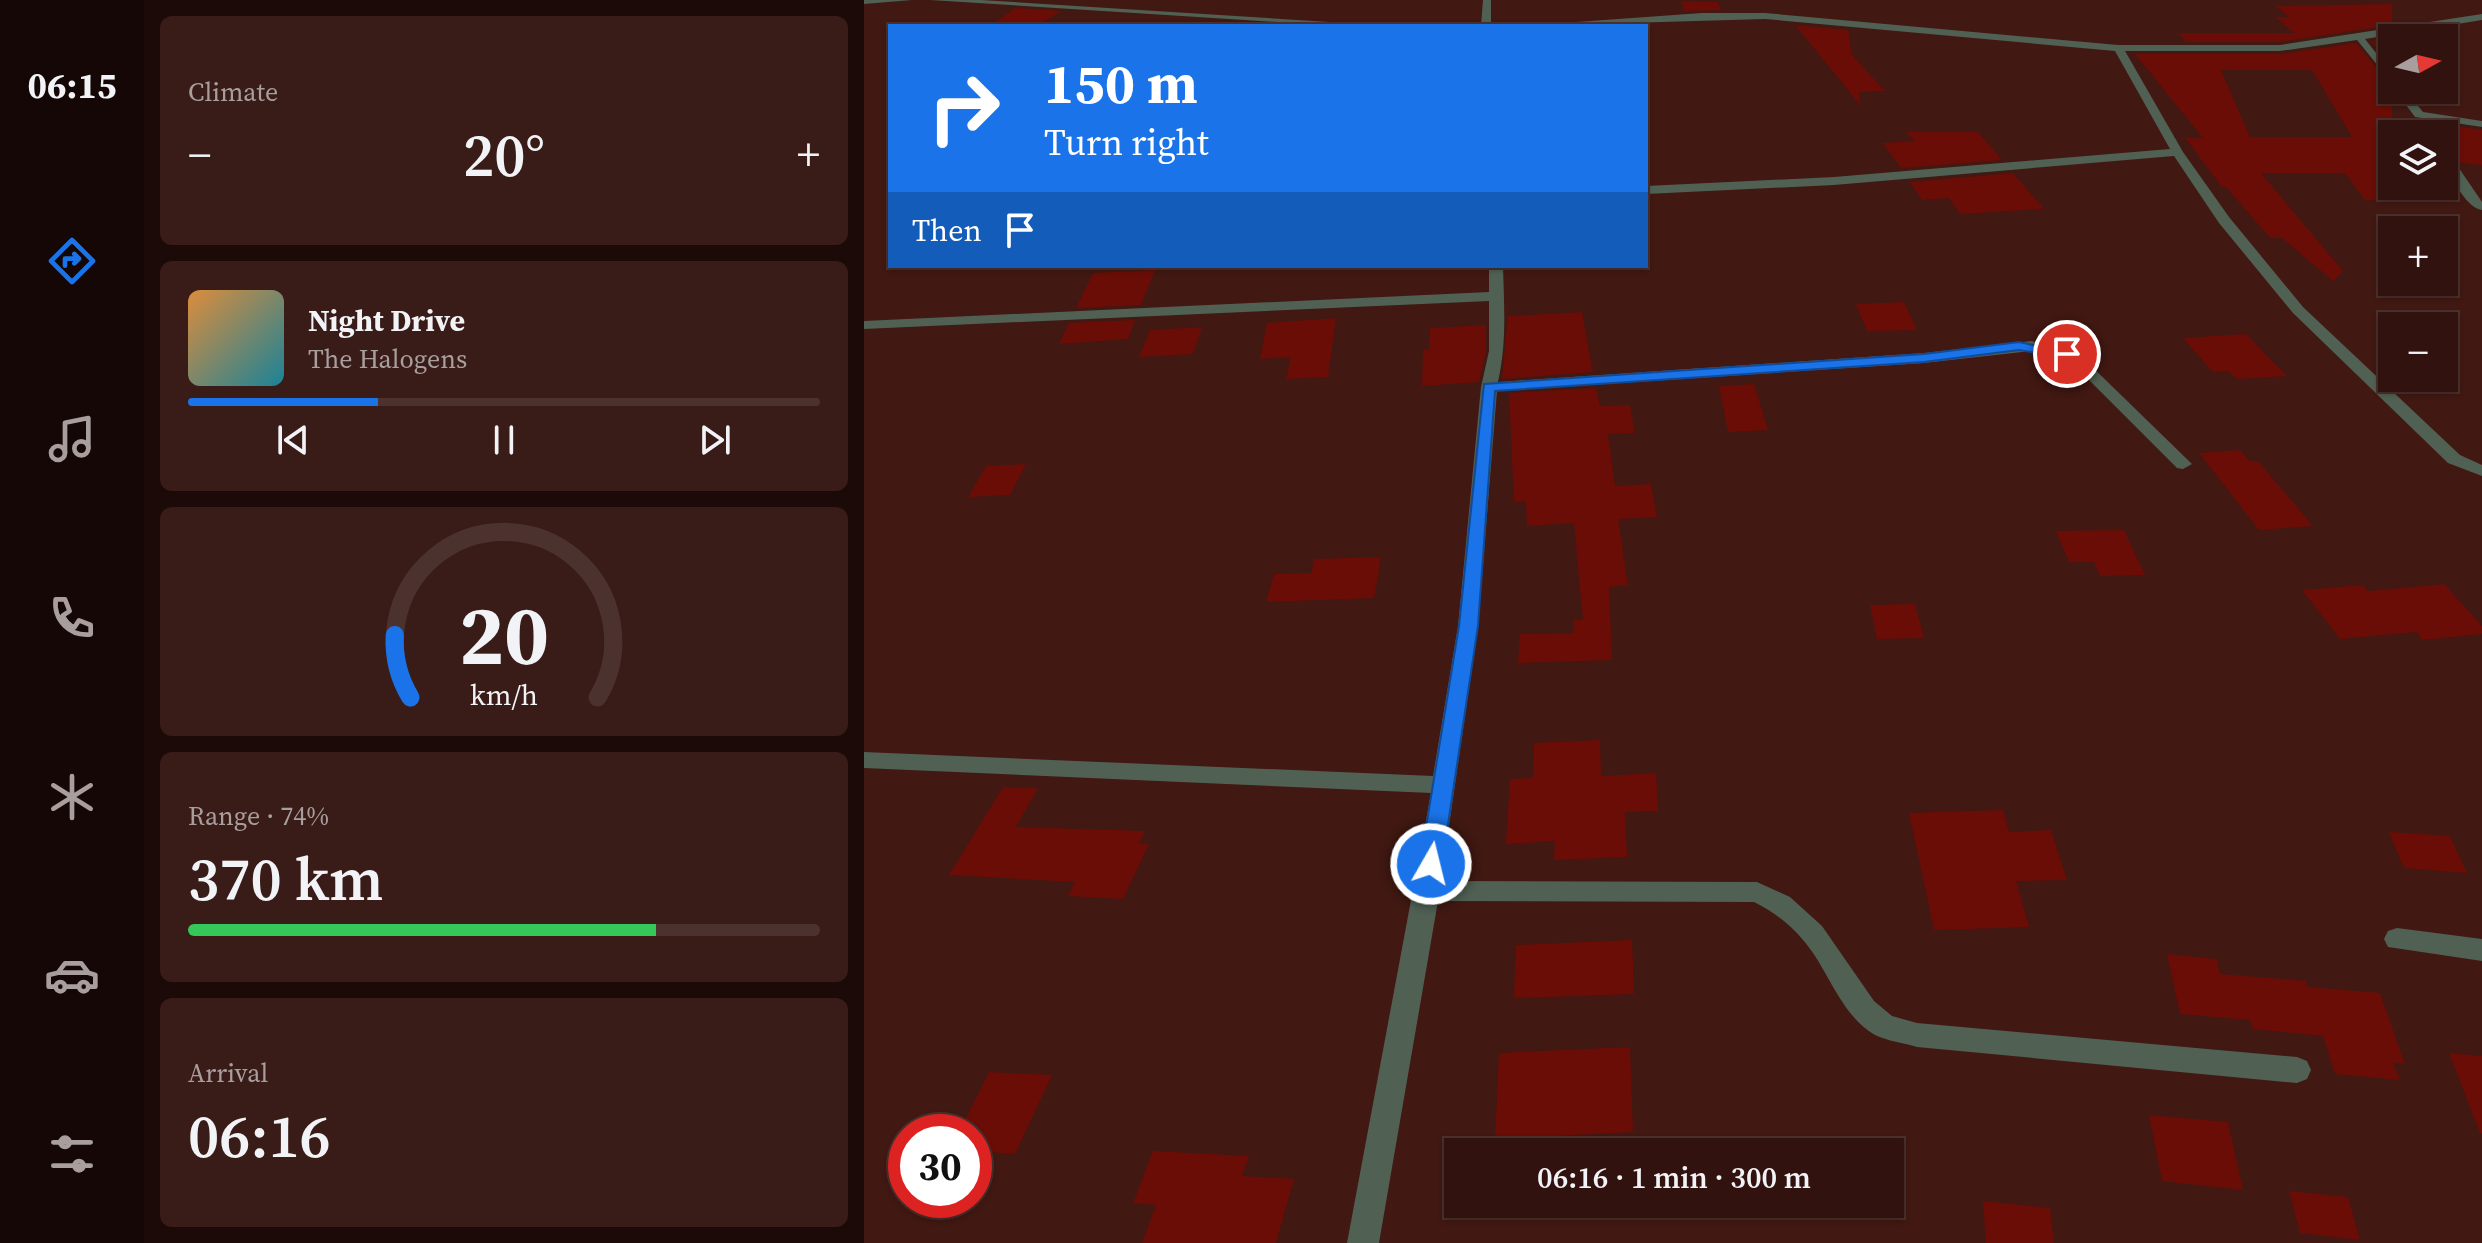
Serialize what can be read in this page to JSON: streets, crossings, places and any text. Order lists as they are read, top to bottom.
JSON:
{
  "north": "right",
  "page": {
    "tabs": "06:15",
    "tile": [
      "Climate",
      ["Range · 74%", "370 km"],
      ["Arrival", "06:16"]
    ],
    "map_buttons": ["+", "−"],
    "turn": ["150 m", "Turn right"],
    "heat": ["−", "20°", "+"],
    "then": "Then",
    "song": ["Night Drive", "The Halogens"],
    "limit": "30",
    "trip": "06:16 · 1 min · 300 m",
    "gauge": ["20", "km/h"]
  }
}
